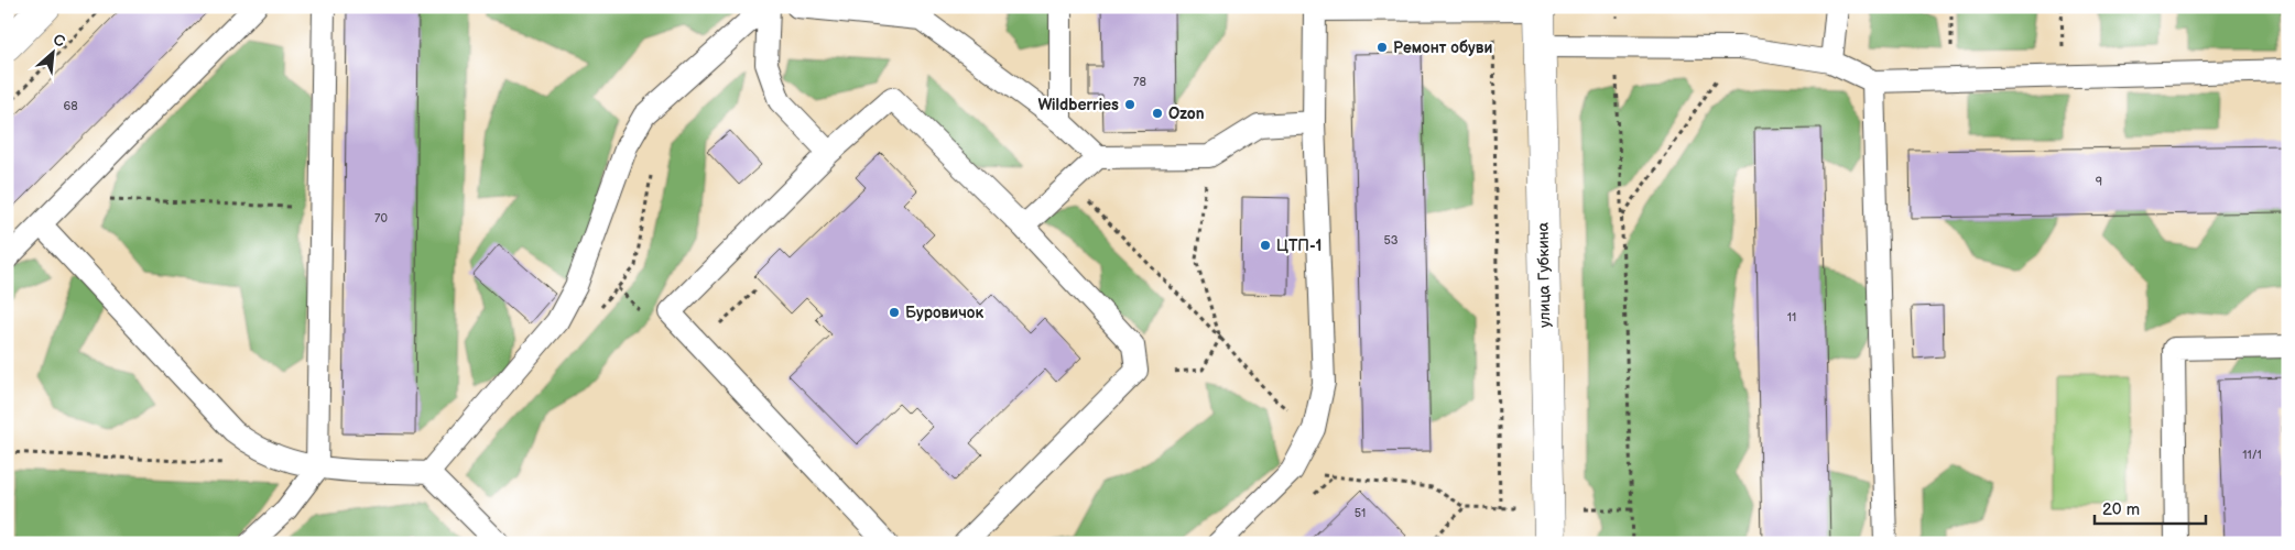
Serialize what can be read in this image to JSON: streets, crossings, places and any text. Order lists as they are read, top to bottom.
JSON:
{
  "streets": {
    "main road": ["улица Губкина"]
  },
  "places": [
    "Ремонт обуви",
    "Wildberries",
    "Ozon",
    "ЦТП-1",
    "Буровичок"
  ],
  "house_numbers": [
    "78",
    "68",
    "9",
    "70",
    "53",
    "11",
    "11/1",
    "51"
  ],
  "scale_bar": "20 m",
  "north": "top right"
}
